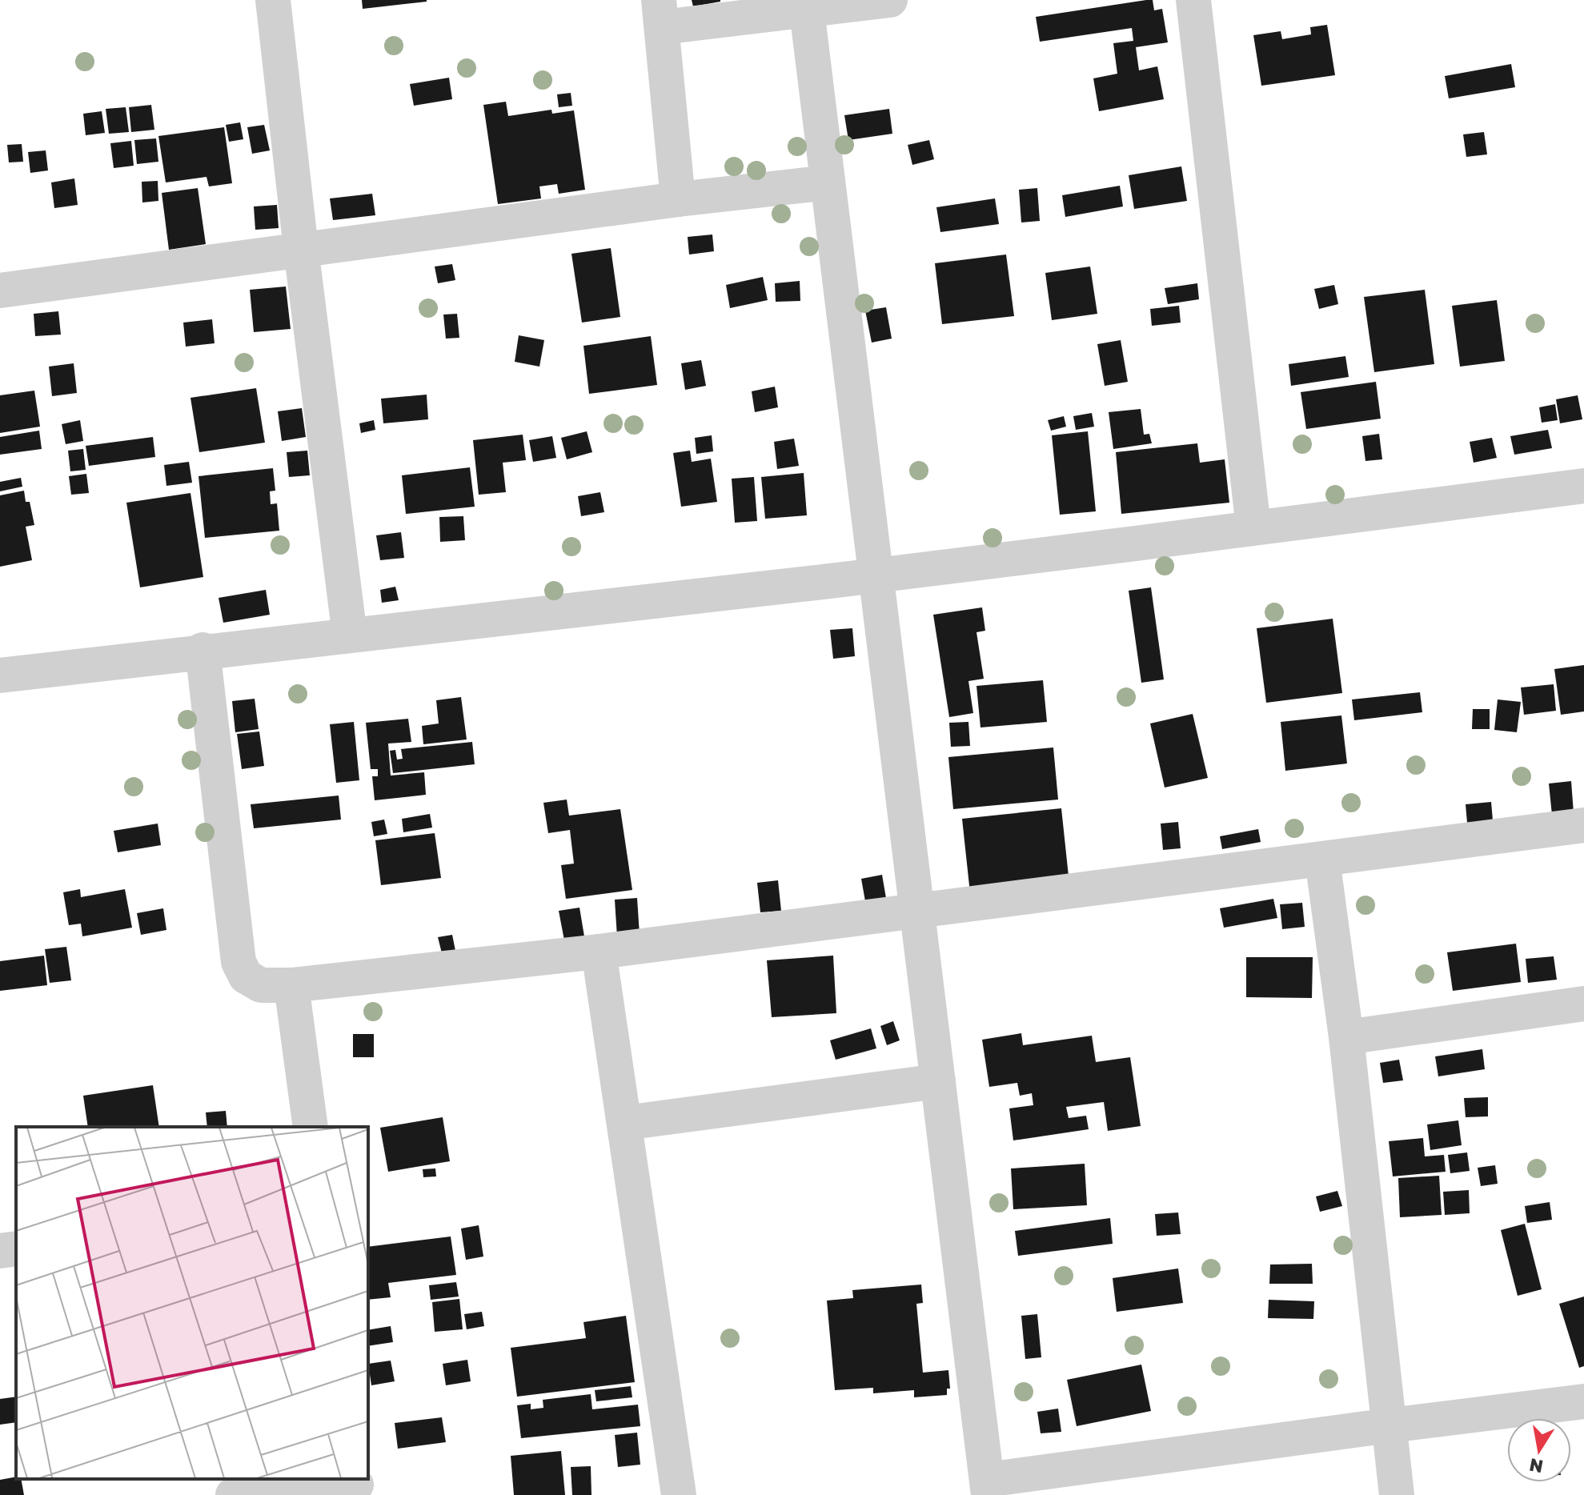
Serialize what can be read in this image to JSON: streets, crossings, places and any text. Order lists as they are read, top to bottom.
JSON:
{
  "north": "bottom"
}
